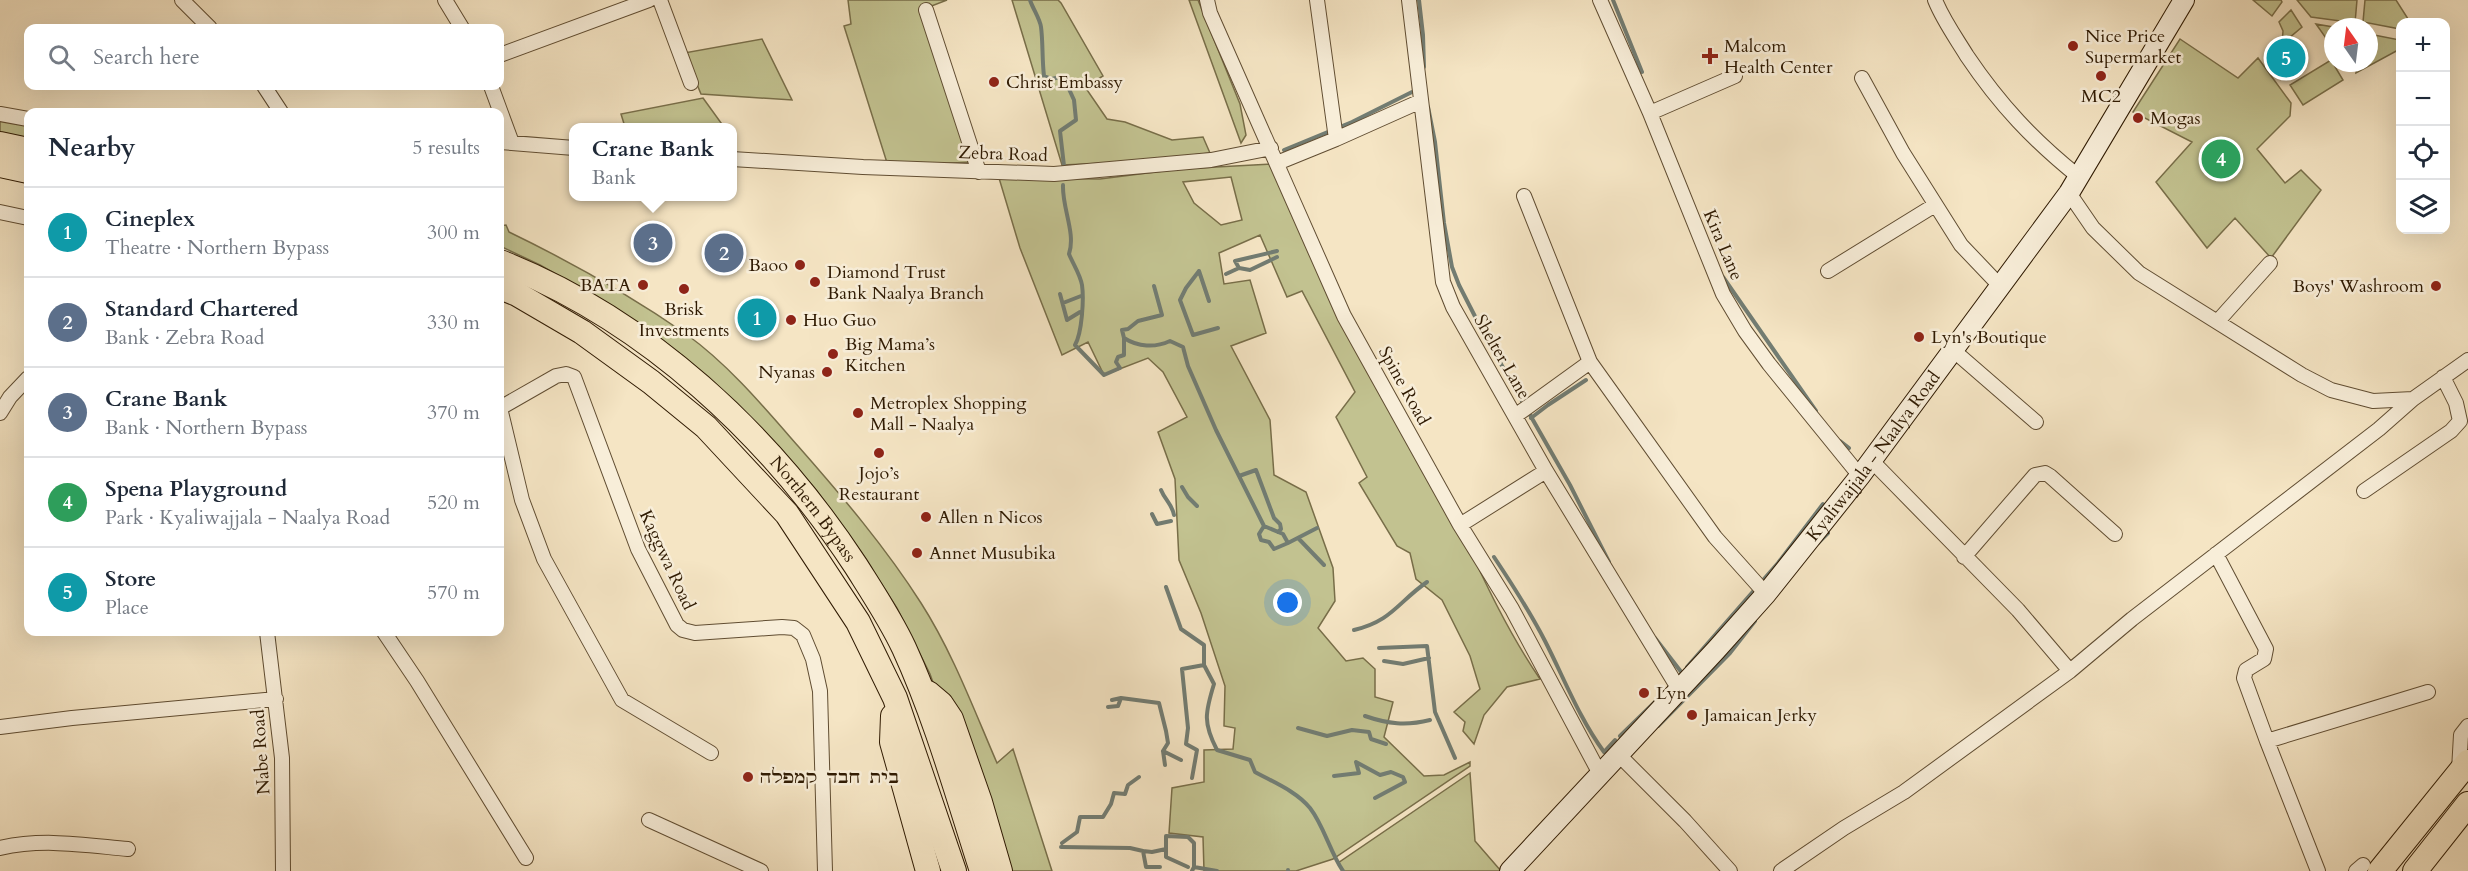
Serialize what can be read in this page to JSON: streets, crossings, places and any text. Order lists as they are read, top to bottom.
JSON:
{
  "streets": {
    "highway": ["Northern Bypass"],
    "main road": ["Kyaliwajjala - Naalya Road"],
    "street": [
      "Zebra Road",
      "Kira Lane",
      "Shelter Lane",
      "Spine Road",
      "Kaggwa Road",
      "Nabe Road"
    ]
  },
  "crossings": [
    ["Zebra Road", "Spine Road"],
    ["Kira Lane", "Kyaliwajjala - Naalya Road"],
    ["Shelter Lane", "Kyaliwajjala - Naalya Road"],
    ["Spine Road", "Kyaliwajjala - Naalya Road"]
  ],
  "places": {
    "other": [
      "Nice Price Supermarket",
      "MC2",
      "Christ Embassy",
      "Mogas",
      "Baoo",
      "Diamond Trust Bank Naalya Branch",
      "BATA",
      "Boys' Washroom",
      "Brisk Investments",
      "Huo Guo",
      "Lyn's Boutique",
      "Big Mama’s Kitchen",
      "Nyanas",
      "Metroplex Shopping Mall - Naalya",
      "Jojo’s Restaurant",
      "Allen n Nicos",
      "Annet Musubika",
      "Lyn",
      "Jamaican Jerky",
      "בית חבד קמפלה"
    ],
    "health": ["Malcom Health Center"]
  },
  "north": "top",
  "page": {
    "map_buttons": ["+", "−"],
    "search": "Search here",
    "pins": [
      "5",
      "4",
      "3",
      "2",
      "1"
    ],
    "heading": ["Nearby", "5 results"],
    "popup": ["Crane Bank", "Bank"],
    "list": [
      {
        "mark": "1",
        "name": "Cineplex",
        "note": "Theatre · Northern Bypass",
        "value": "300 m"
      },
      {
        "mark": "2",
        "name": "Standard Chartered",
        "note": "Bank · Zebra Road",
        "value": "330 m"
      },
      {
        "mark": "3",
        "name": "Crane Bank",
        "note": "Bank · Northern Bypass",
        "value": "370 m"
      },
      {
        "mark": "4",
        "name": "Spena Playground",
        "note": "Park · Kyaliwajjala - Naalya Road",
        "value": "520 m"
      },
      {
        "mark": "5",
        "name": "Store",
        "note": "Place",
        "value": "570 m"
      }
    ]
  }
}
